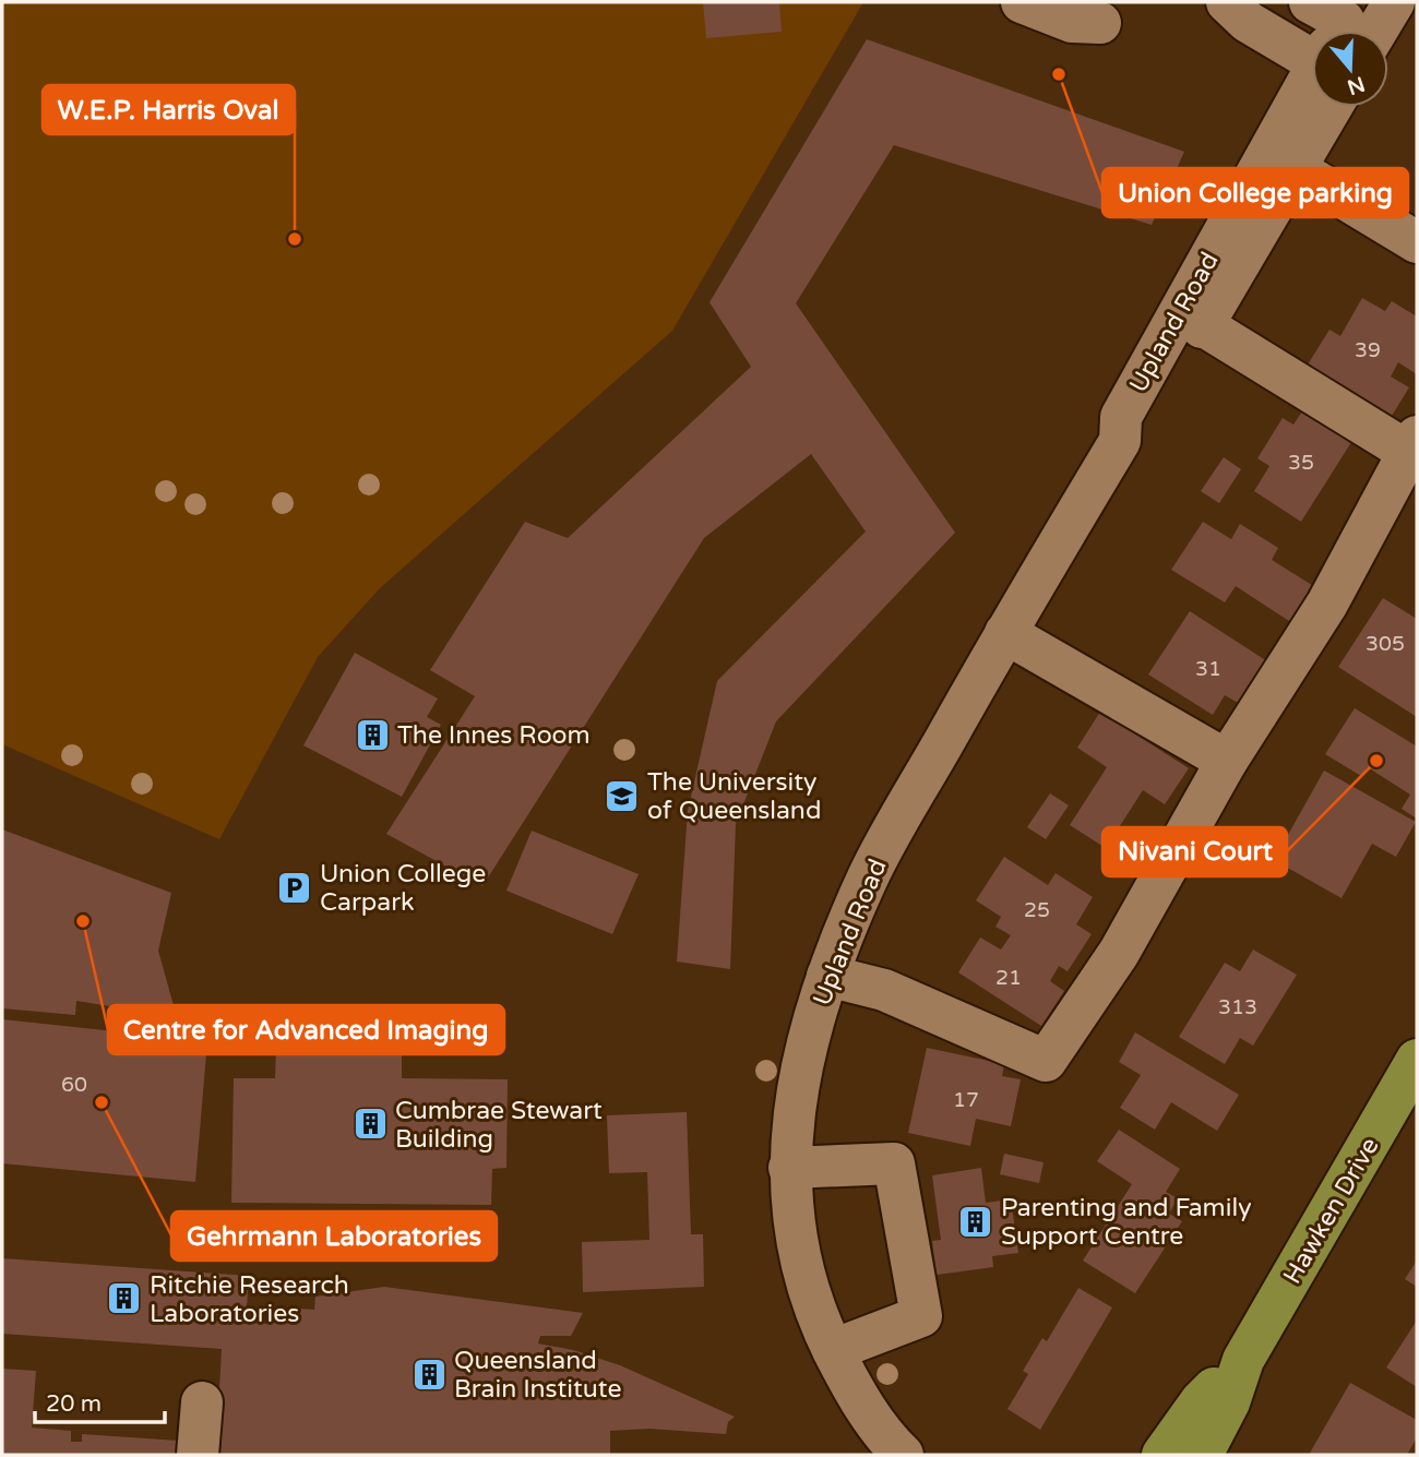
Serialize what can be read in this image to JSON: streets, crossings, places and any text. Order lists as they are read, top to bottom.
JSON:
{
  "streets": {
    "main road": ["Hawken Drive"],
    "street": ["Upland Road"]
  },
  "places": {
    "other": [
      "Union College parking",
      "W.E.P. Harris Oval",
      "Nivani Court",
      "Centre for Advanced Imaging",
      "Gehrmann Laboratories"
    ],
    "building": [
      "The Innes Room",
      "Cumbrae Stewart Building",
      "Parenting and Family Support Centre",
      "Ritchie Research Laboratories",
      "Queensland Brain Institute"
    ],
    "school or university": ["The University of Queensland"],
    "parking": ["Union College Carpark"]
  },
  "house_numbers": [
    "39",
    "35",
    "305",
    "31",
    "25",
    "21",
    "313",
    "60",
    "17"
  ],
  "scale_bar": "20 m",
  "north": "bottom"
}
